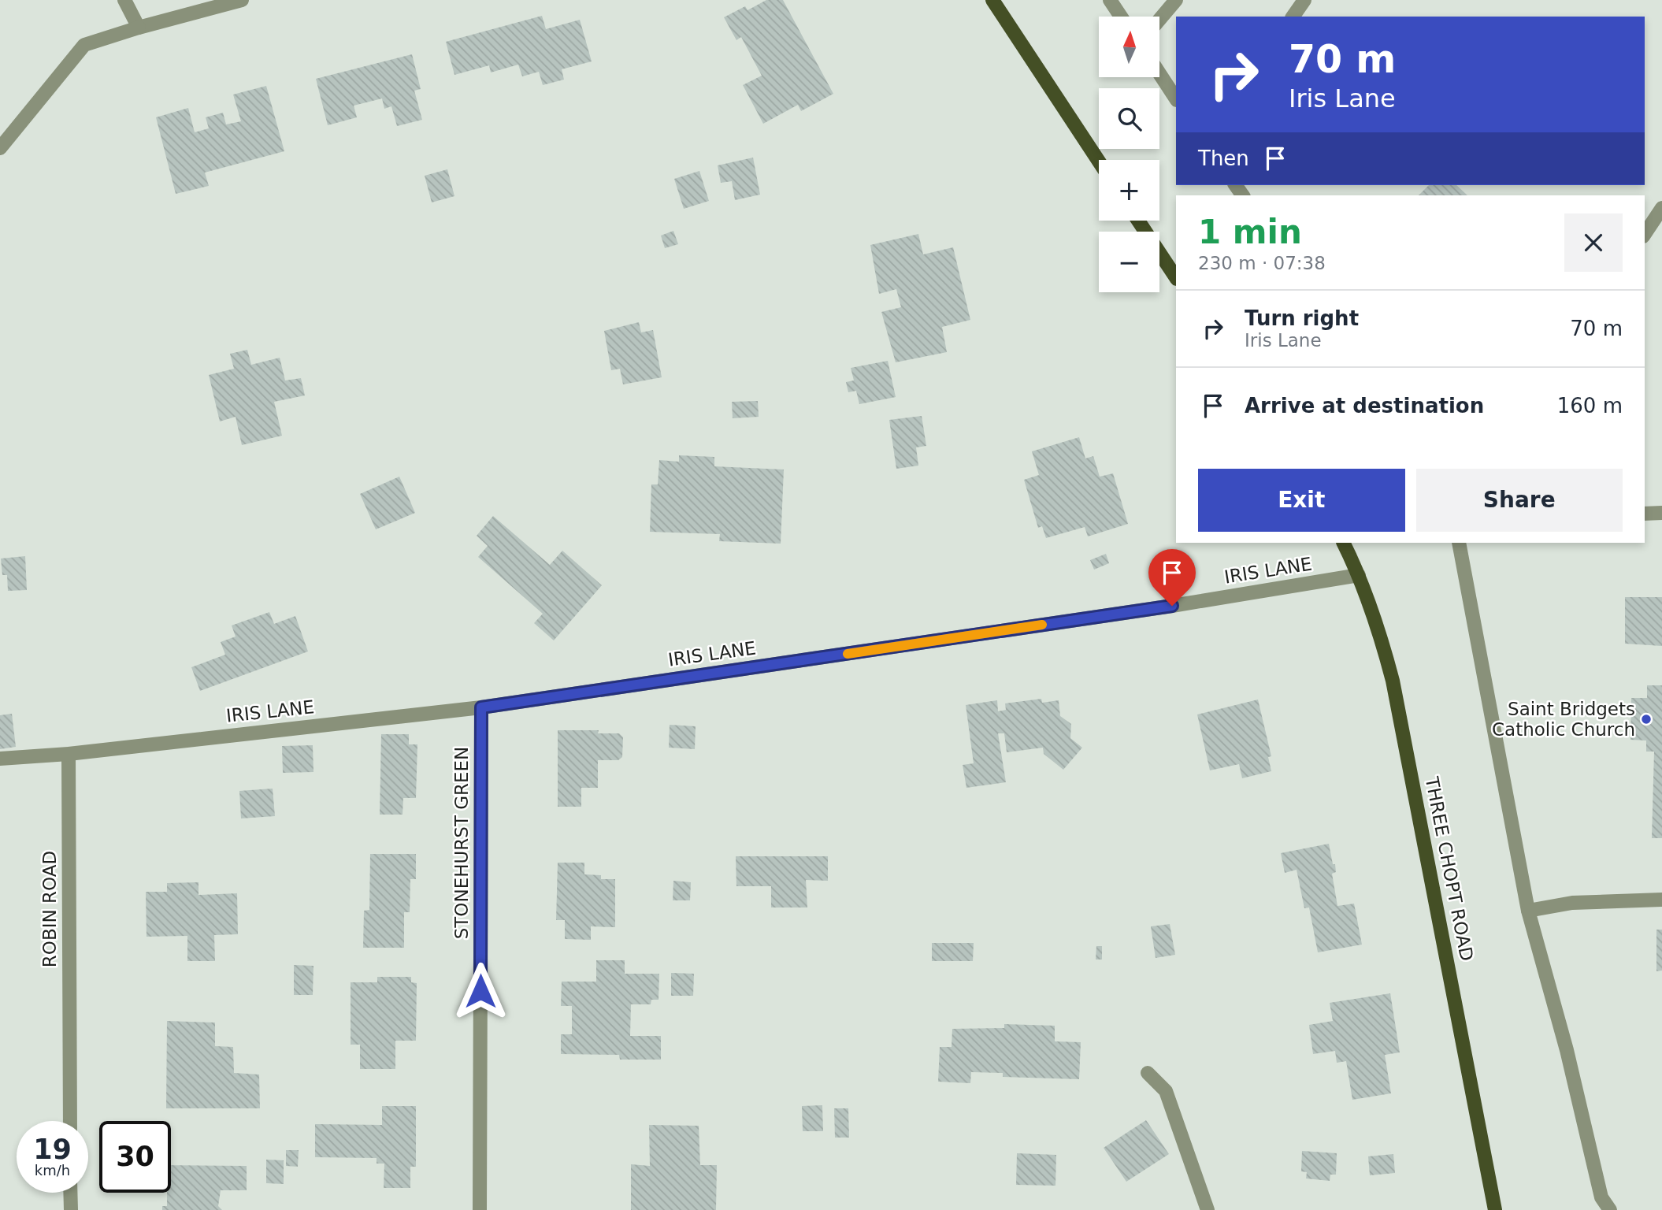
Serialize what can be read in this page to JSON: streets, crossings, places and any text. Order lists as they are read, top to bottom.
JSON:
{
  "streets": {
    "main road": ["THREE CHOPT ROAD"],
    "street": ["IRIS LANE", "STONEHURST GREEN", "ROBIN ROAD"]
  },
  "crossings": [
    ["IRIS LANE", "STONEHURST GREEN"],
    ["IRIS LANE", "THREE CHOPT ROAD"],
    ["IRIS LANE", "ROBIN ROAD"]
  ],
  "places": ["Saint Bridgets Catholic Church"],
  "north": "top",
  "page": {
    "map_buttons": ["+", "−"],
    "turn": ["70 m", "Iris Lane"],
    "then": "Then",
    "heading": ["1 min", "230 m · 07:38"],
    "list": [
      {
        "name": "Turn right",
        "note": "Iris Lane",
        "value": "70 m"
      },
      {
        "name": "Arrive at destination",
        "value": "160 m"
      }
    ],
    "buttons": ["Exit", "Share"],
    "speed": "19 km/h",
    "limit": "30"
  }
}
